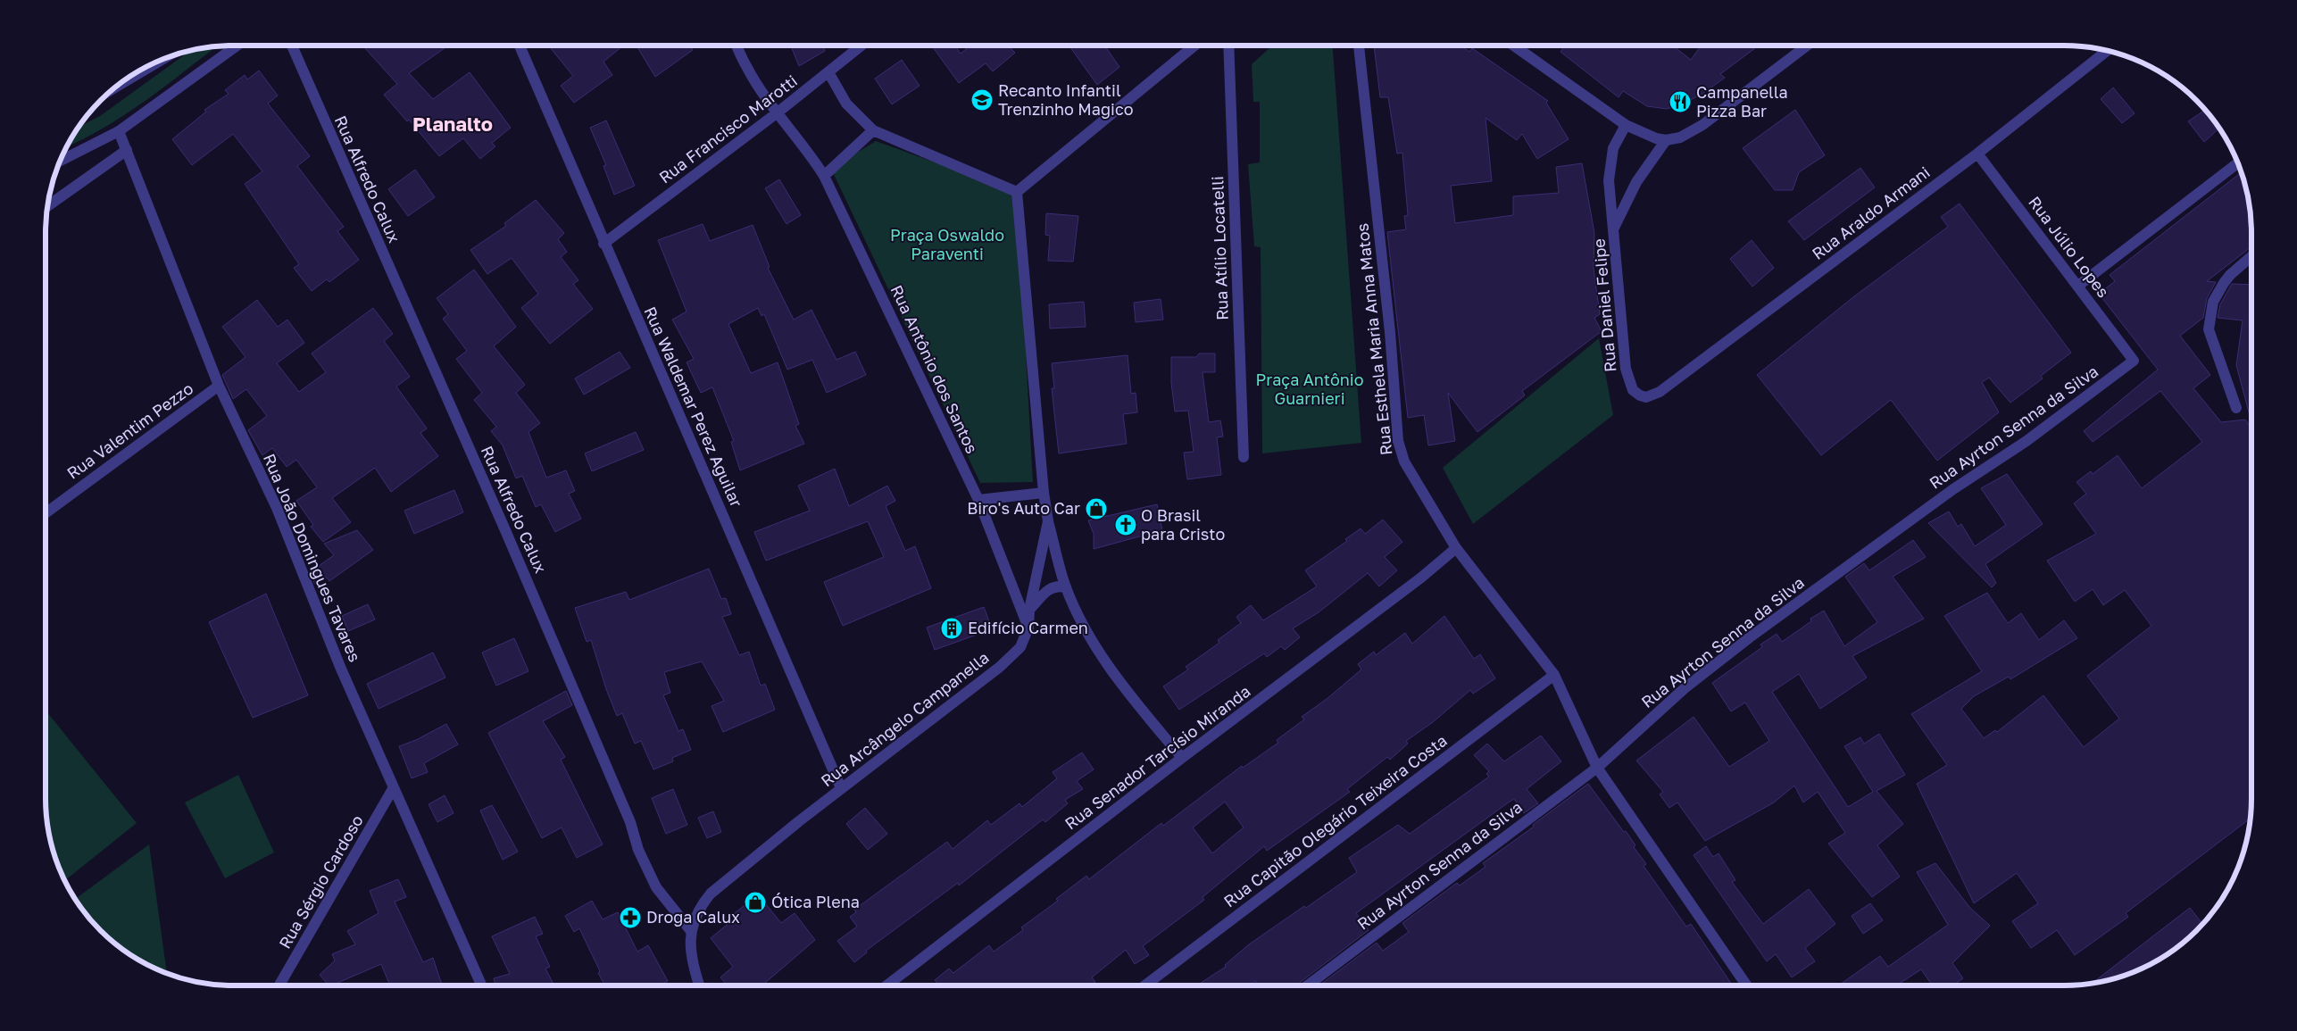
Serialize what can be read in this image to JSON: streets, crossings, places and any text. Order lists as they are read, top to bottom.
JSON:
{
  "streets": {
    "street": [
      "Rua Francisco Marotti",
      "Rua Alfredo Calux",
      "Rua Araldo Armani",
      "Rua Júlio Lopes",
      "Rua Atílio Locatelli",
      "Rua Daniel Felipe",
      "Rua Esthela Maria Anna Matos",
      "Rua Antônio dos Santos",
      "Rua Waldemar Perez Aguilar",
      "Rua Ayrton Senna da Silva",
      "Rua Valentim Pezzo",
      "Rua João Domingues Tavares",
      "Rua Arcângelo Campanella",
      "Rua Senador Tarcísio Miranda",
      "Rua Capitão Olegário Teixeira Costa",
      "Rua Sérgio Cardoso"
    ]
  },
  "crossings": [
    ["Rua Francisco Marotti", "Rua Antônio dos Santos"],
    ["Rua Francisco Marotti", "Rua Waldemar Perez Aguilar"],
    ["Rua Alfredo Calux", "Rua Arcângelo Campanella"],
    ["Rua Araldo Armani", "Rua Júlio Lopes"],
    ["Rua Araldo Armani", "Rua Daniel Felipe"],
    ["Rua Júlio Lopes", "Rua Ayrton Senna da Silva"],
    ["Rua Esthela Maria Anna Matos", "Rua Ayrton Senna da Silva"],
    ["Rua Esthela Maria Anna Matos", "Rua Senador Tarcísio Miranda"],
    ["Rua Esthela Maria Anna Matos", "Rua Capitão Olegário Teixeira Costa"],
    ["Rua Antônio dos Santos", "Rua Arcângelo Campanella"],
    ["Rua Waldemar Perez Aguilar", "Rua Arcângelo Campanella"],
    ["Rua Valentim Pezzo", "Rua João Domingues Tavares"],
    ["Rua João Domingues Tavares", "Rua Sérgio Cardoso"]
  ],
  "districts": ["Planalto"],
  "parks": ["Praça Oswaldo Paraventi", "Praça Antônio Guarnieri"],
  "places": {
    "school or university": ["Recanto Infantil Trenzinho Magico"],
    "restaurant": ["Campanella Pizza Bar"],
    "shop": ["Biro's Auto Car", "Ótica Plena"],
    "church": ["O Brasil para Cristo"],
    "building": ["Edifício Carmen"],
    "pharmacy": ["Droga Calux"]
  }
}
